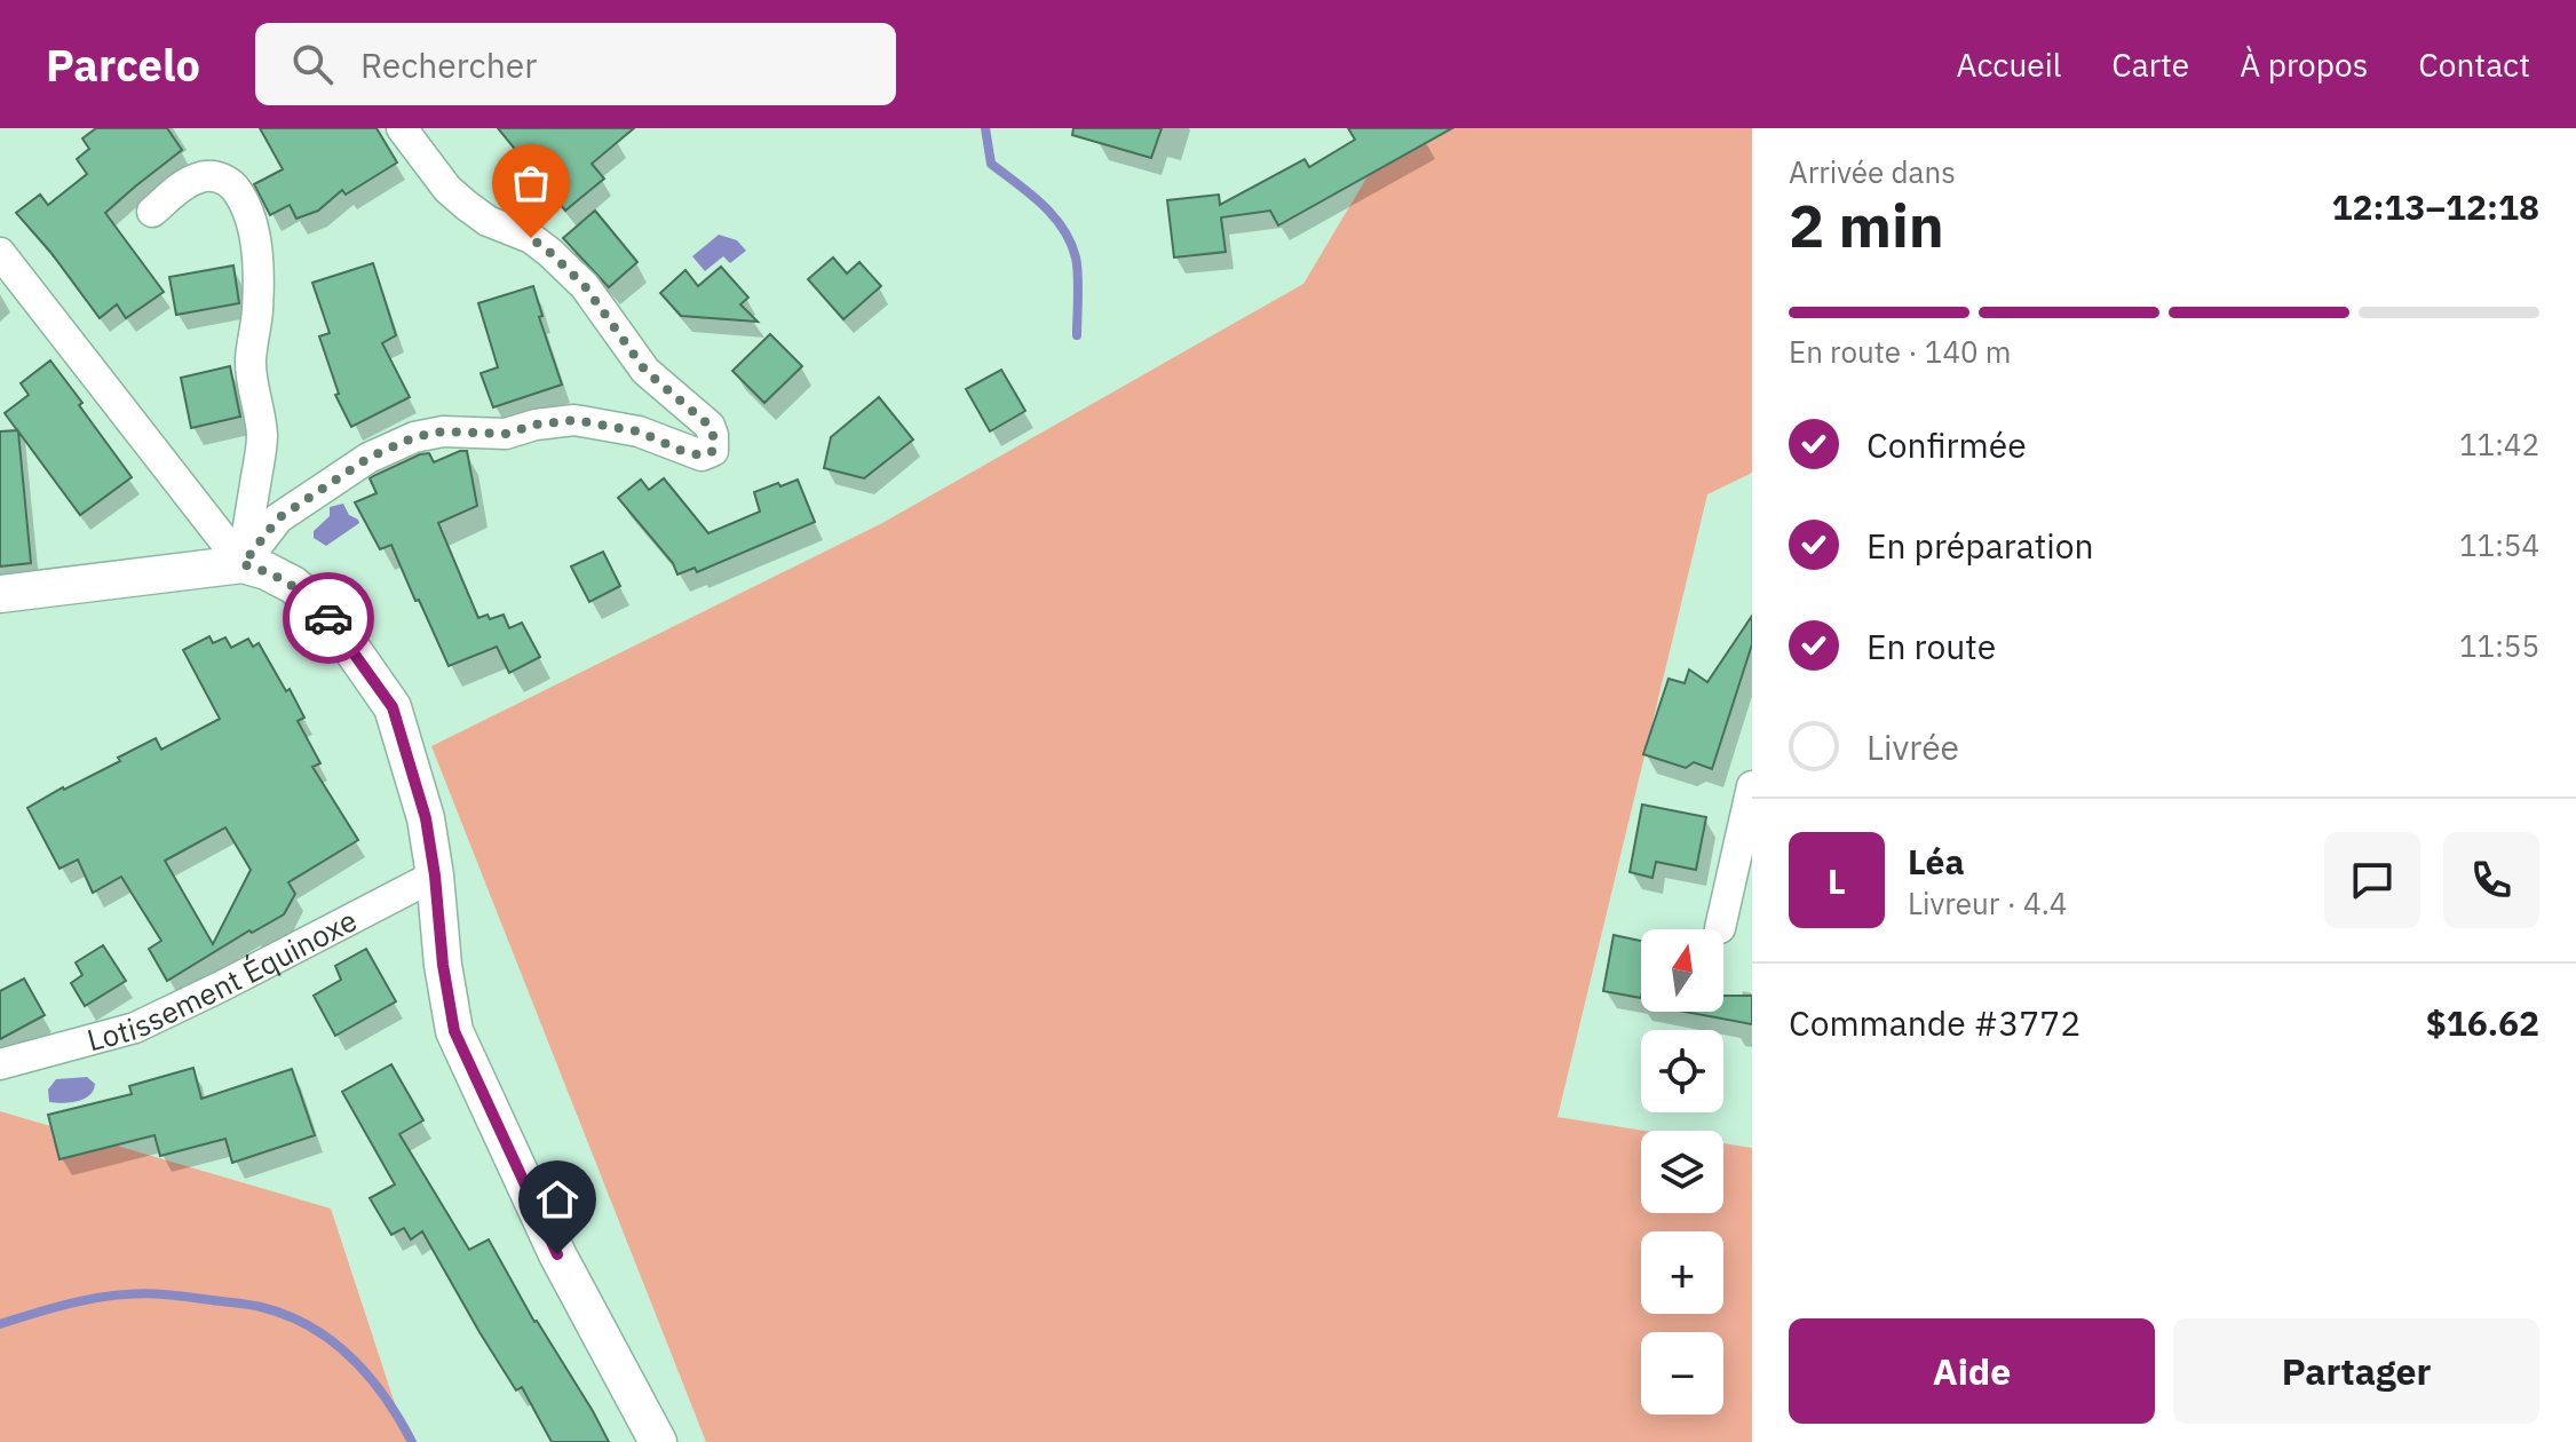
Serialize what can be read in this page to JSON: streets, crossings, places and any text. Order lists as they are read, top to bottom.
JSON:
{
  "streets": {
    "street": ["Lotissement Équinoxe"]
  },
  "north": "top",
  "page": {
    "header": "Parcelo",
    "search": "Rechercher",
    "nav": [
      "Accueil",
      "Carte",
      "À propos",
      "Contact"
    ],
    "heading": ["2 min", "Arrivée dans", "12:13–12:18"],
    "panel": [
      "Léa",
      "Livreur · 4.4",
      "Commande #3772",
      "$16.62"
    ],
    "bar": "En route · 140 m",
    "list": [
      ["Confirmée", "11:42"],
      ["En préparation", "11:54"],
      ["En route", "11:55"],
      "Livrée"
    ],
    "round": "L",
    "map_buttons": ["+", "−"],
    "buttons": ["Aide", "Partager"]
  }
}
